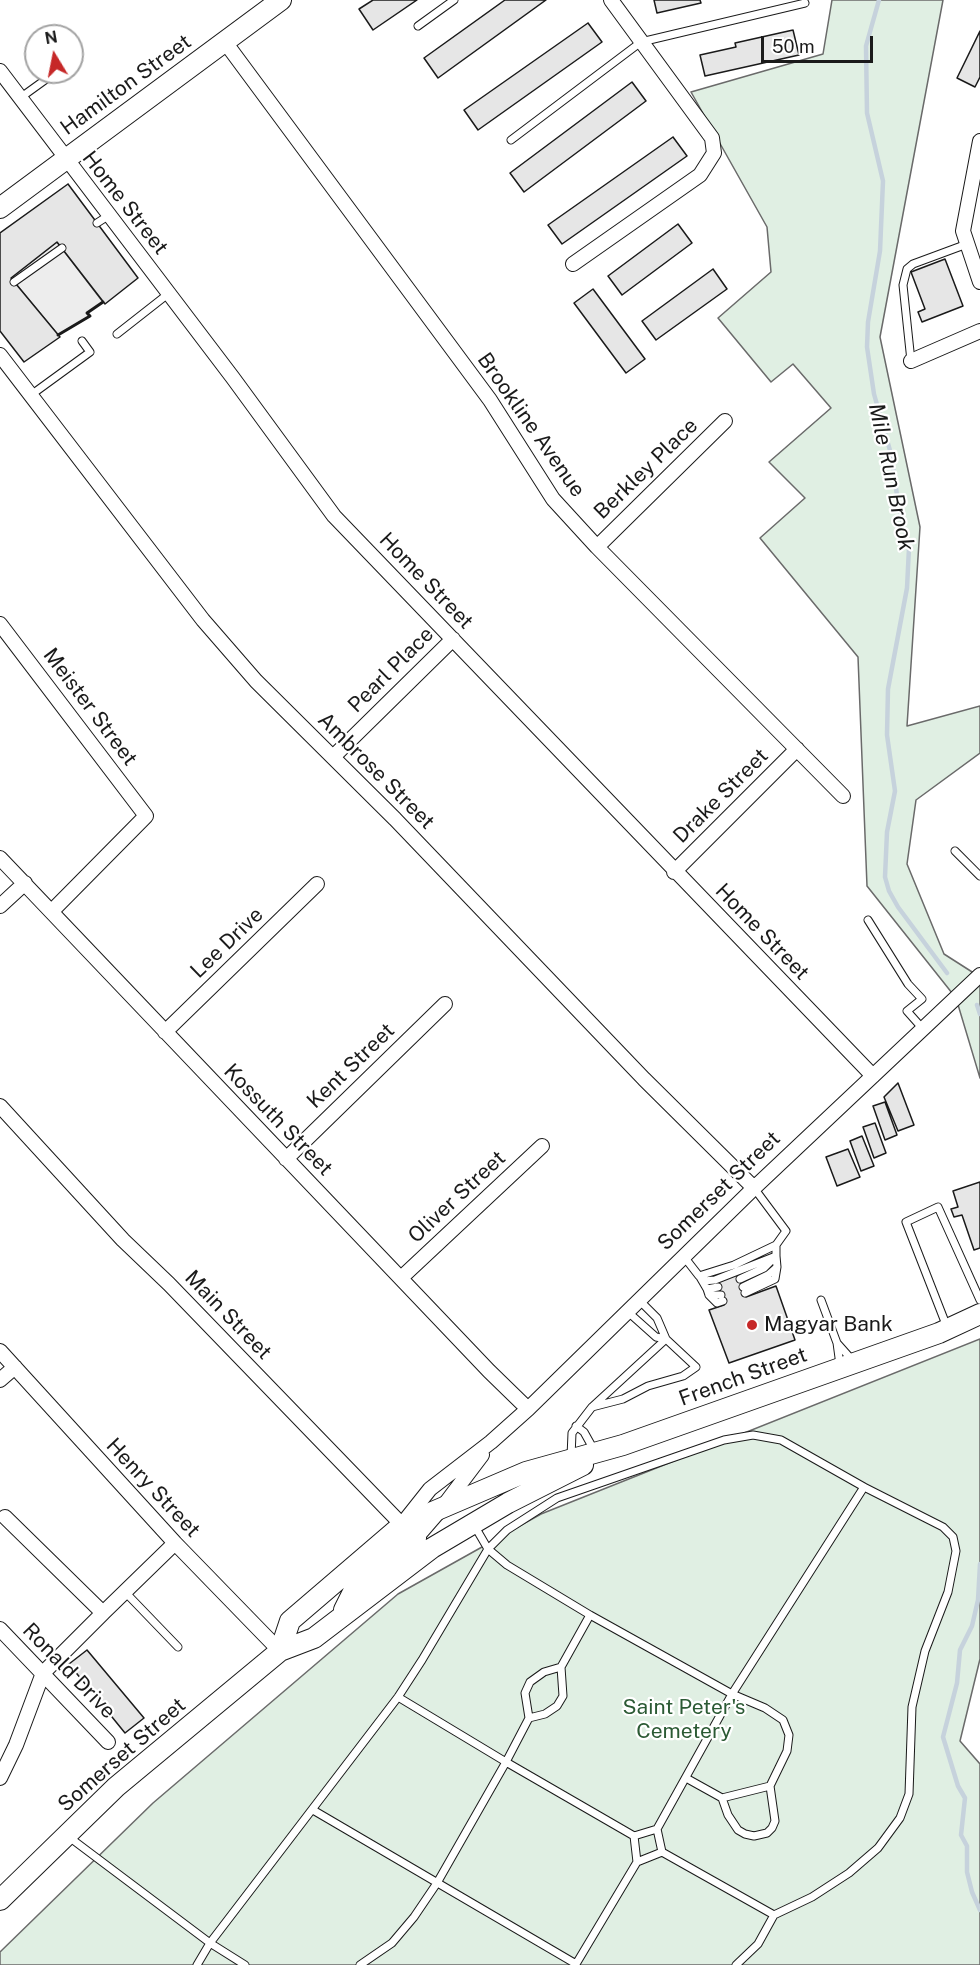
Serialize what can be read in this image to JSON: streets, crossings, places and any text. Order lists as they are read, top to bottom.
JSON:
{
  "streets": {
    "main road": ["Hamilton Street", "Somerset Street", "French Street"],
    "street": [
      "Home Street",
      "Brookline Avenue",
      "Berkley Place",
      "Pearl Place",
      "Meister Street",
      "Ambrose Street",
      "Drake Street",
      "Lee Drive",
      "Kent Street",
      "Kossuth Street",
      "Oliver Street",
      "Main Street",
      "Henry Street",
      "Ronald Drive"
    ]
  },
  "crossings": [
    ["Hamilton Street", "Home Street"],
    ["Hamilton Street", "Brookline Avenue"],
    ["Home Street", "Pearl Place"],
    ["Home Street", "Drake Street"],
    ["Home Street", "Somerset Street"],
    ["Brookline Avenue", "Berkley Place"],
    ["Brookline Avenue", "Drake Street"],
    ["Pearl Place", "Ambrose Street"],
    ["Meister Street", "Kossuth Street"],
    ["Ambrose Street", "Somerset Street"],
    ["Lee Drive", "Kossuth Street"],
    ["Kent Street", "Kossuth Street"],
    ["Kossuth Street", "Somerset Street"],
    ["Kossuth Street", "Oliver Street"],
    ["Somerset Street", "Main Street"],
    ["Somerset Street", "French Street"],
    ["Somerset Street", "Henry Street"],
    ["Main Street", "French Street"]
  ],
  "water": ["Mile Run Brook"],
  "parks": ["Saint Peter's Cemetery"],
  "places": ["Magyar Bank"],
  "scale_bar": "50 m",
  "north": "top"
}
